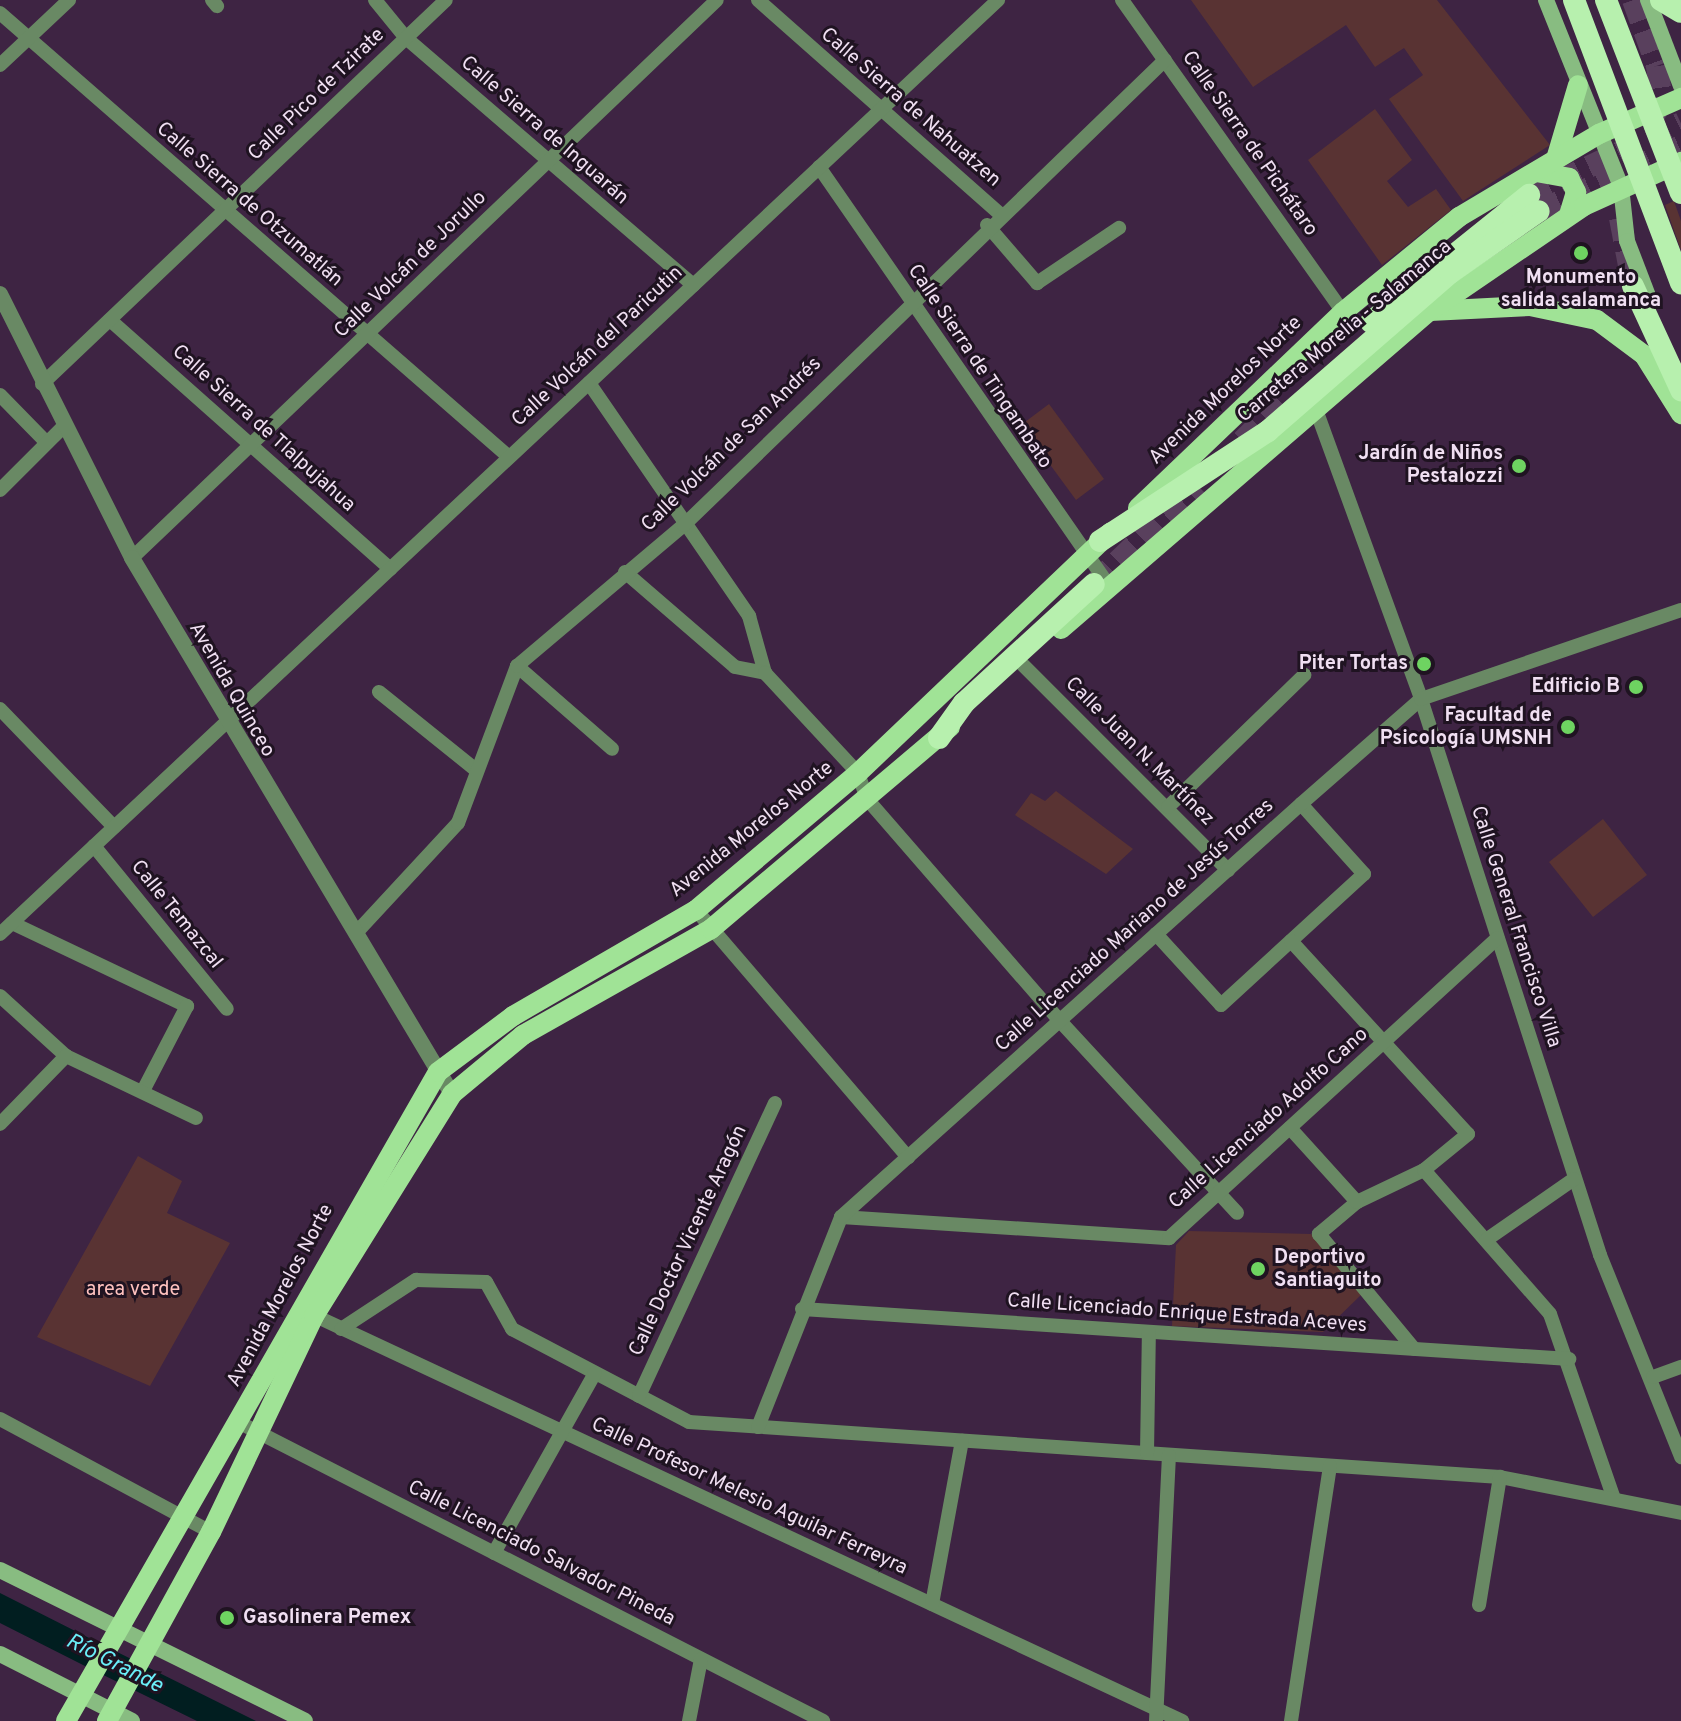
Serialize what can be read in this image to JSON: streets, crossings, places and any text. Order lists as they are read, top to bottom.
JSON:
{
  "streets": {
    "highway": ["Carretera Morelia - Salamanca"],
    "main road": ["Avenida Morelos Norte"],
    "street": [
      "Calle Pico de Tzirate",
      "Calle Sierra de Nahuatzen",
      "Calle Sierra de Inguarán",
      "Calle Sierra de Pichátaro",
      "Calle Sierra de Otzumatlán",
      "Calle Volcán de Jorullo",
      "Calle Volcán del Paricutin",
      "Calle Sierra de Tingambato",
      "Calle Sierra de Tlalpujahua",
      "Calle Volcán de San Andrés",
      "Avenida Quinceo",
      "Calle Juan N. Martínez",
      "Calle Temazcal",
      "Calle Licenciado Mariano de Jesús Torres",
      "Calle General Francisco Villa",
      "Calle Licenciado Adolfo Cano",
      "Calle Doctor Vicente Aragón",
      "Calle Licenciado Enrique Estrada Aceves",
      "Calle Profesor Melesio Aguilar Ferreyra",
      "Calle Licenciado Salvador Pineda"
    ]
  },
  "crossings": [
    ["Calle Pico de Tzirate", "Calle Sierra de Inguarán"],
    ["Calle Pico de Tzirate", "Calle Sierra de Otzumatlán"],
    ["Calle Pico de Tzirate", "Calle Sierra de Tlalpujahua"],
    ["Calle Pico de Tzirate", "Avenida Quinceo"],
    ["Calle Sierra de Nahuatzen", "Calle Volcán del Paricutin"],
    ["Calle Sierra de Nahuatzen", "Calle Volcán de San Andrés"],
    ["Calle Sierra de Inguarán", "Calle Volcán de Jorullo"],
    ["Calle Sierra de Inguarán", "Calle Volcán del Paricutin"],
    ["Calle Sierra de Pichátaro", "Avenida Morelos Norte"],
    ["Calle Sierra de Pichátaro", "Calle Volcán de San Andrés"],
    ["Calle Sierra de Otzumatlán", "Calle Volcán de Jorullo"],
    ["Calle Sierra de Otzumatlán", "Calle Volcán del Paricutin"],
    ["Calle Volcán de Jorullo", "Calle Sierra de Tlalpujahua"],
    ["Calle Volcán de Jorullo", "Avenida Quinceo"],
    ["Carretera Morelia - Salamanca", "Avenida Morelos Norte"],
    ["Calle Volcán del Paricutin", "Calle Sierra de Tingambato"],
    ["Calle Volcán del Paricutin", "Calle Sierra de Tlalpujahua"],
    ["Calle Volcán del Paricutin", "Avenida Quinceo"],
    ["Calle Volcán del Paricutin", "Calle Temazcal"],
    ["Calle Sierra de Tingambato", "Avenida Morelos Norte"],
    ["Calle Sierra de Tingambato", "Calle Volcán de San Andrés"],
    ["Avenida Morelos Norte", "Avenida Quinceo"],
    ["Avenida Morelos Norte", "Calle Juan N. Martínez"],
    ["Avenida Morelos Norte", "Calle General Francisco Villa"],
    ["Avenida Morelos Norte", "Calle Profesor Melesio Aguilar Ferreyra"],
    ["Avenida Morelos Norte", "Calle Licenciado Salvador Pineda"],
    ["Calle Volcán de San Andrés", "Avenida Quinceo"],
    ["Calle Juan N. Martínez", "Calle Licenciado Mariano de Jesús Torres"],
    ["Calle Licenciado Mariano de Jesús Torres", "Calle General Francisco Villa"],
    ["Calle Licenciado Mariano de Jesús Torres", "Calle Licenciado Adolfo Cano"],
    ["Calle Licenciado Mariano de Jesús Torres", "Calle Licenciado Enrique Estrada Aceves"],
    ["Calle General Francisco Villa", "Calle Licenciado Adolfo Cano"]
  ],
  "water": ["Río Grande"],
  "parks": ["area verde"],
  "places": [
    "Monumento salida salamanca",
    "Jardín de Niños Pestalozzi",
    "Piter Tortas",
    "Edificio B",
    "Facultad de Psicología UMSNH",
    "Deportivo Santiaguito",
    "Gasolinera Pemex"
  ]
}
